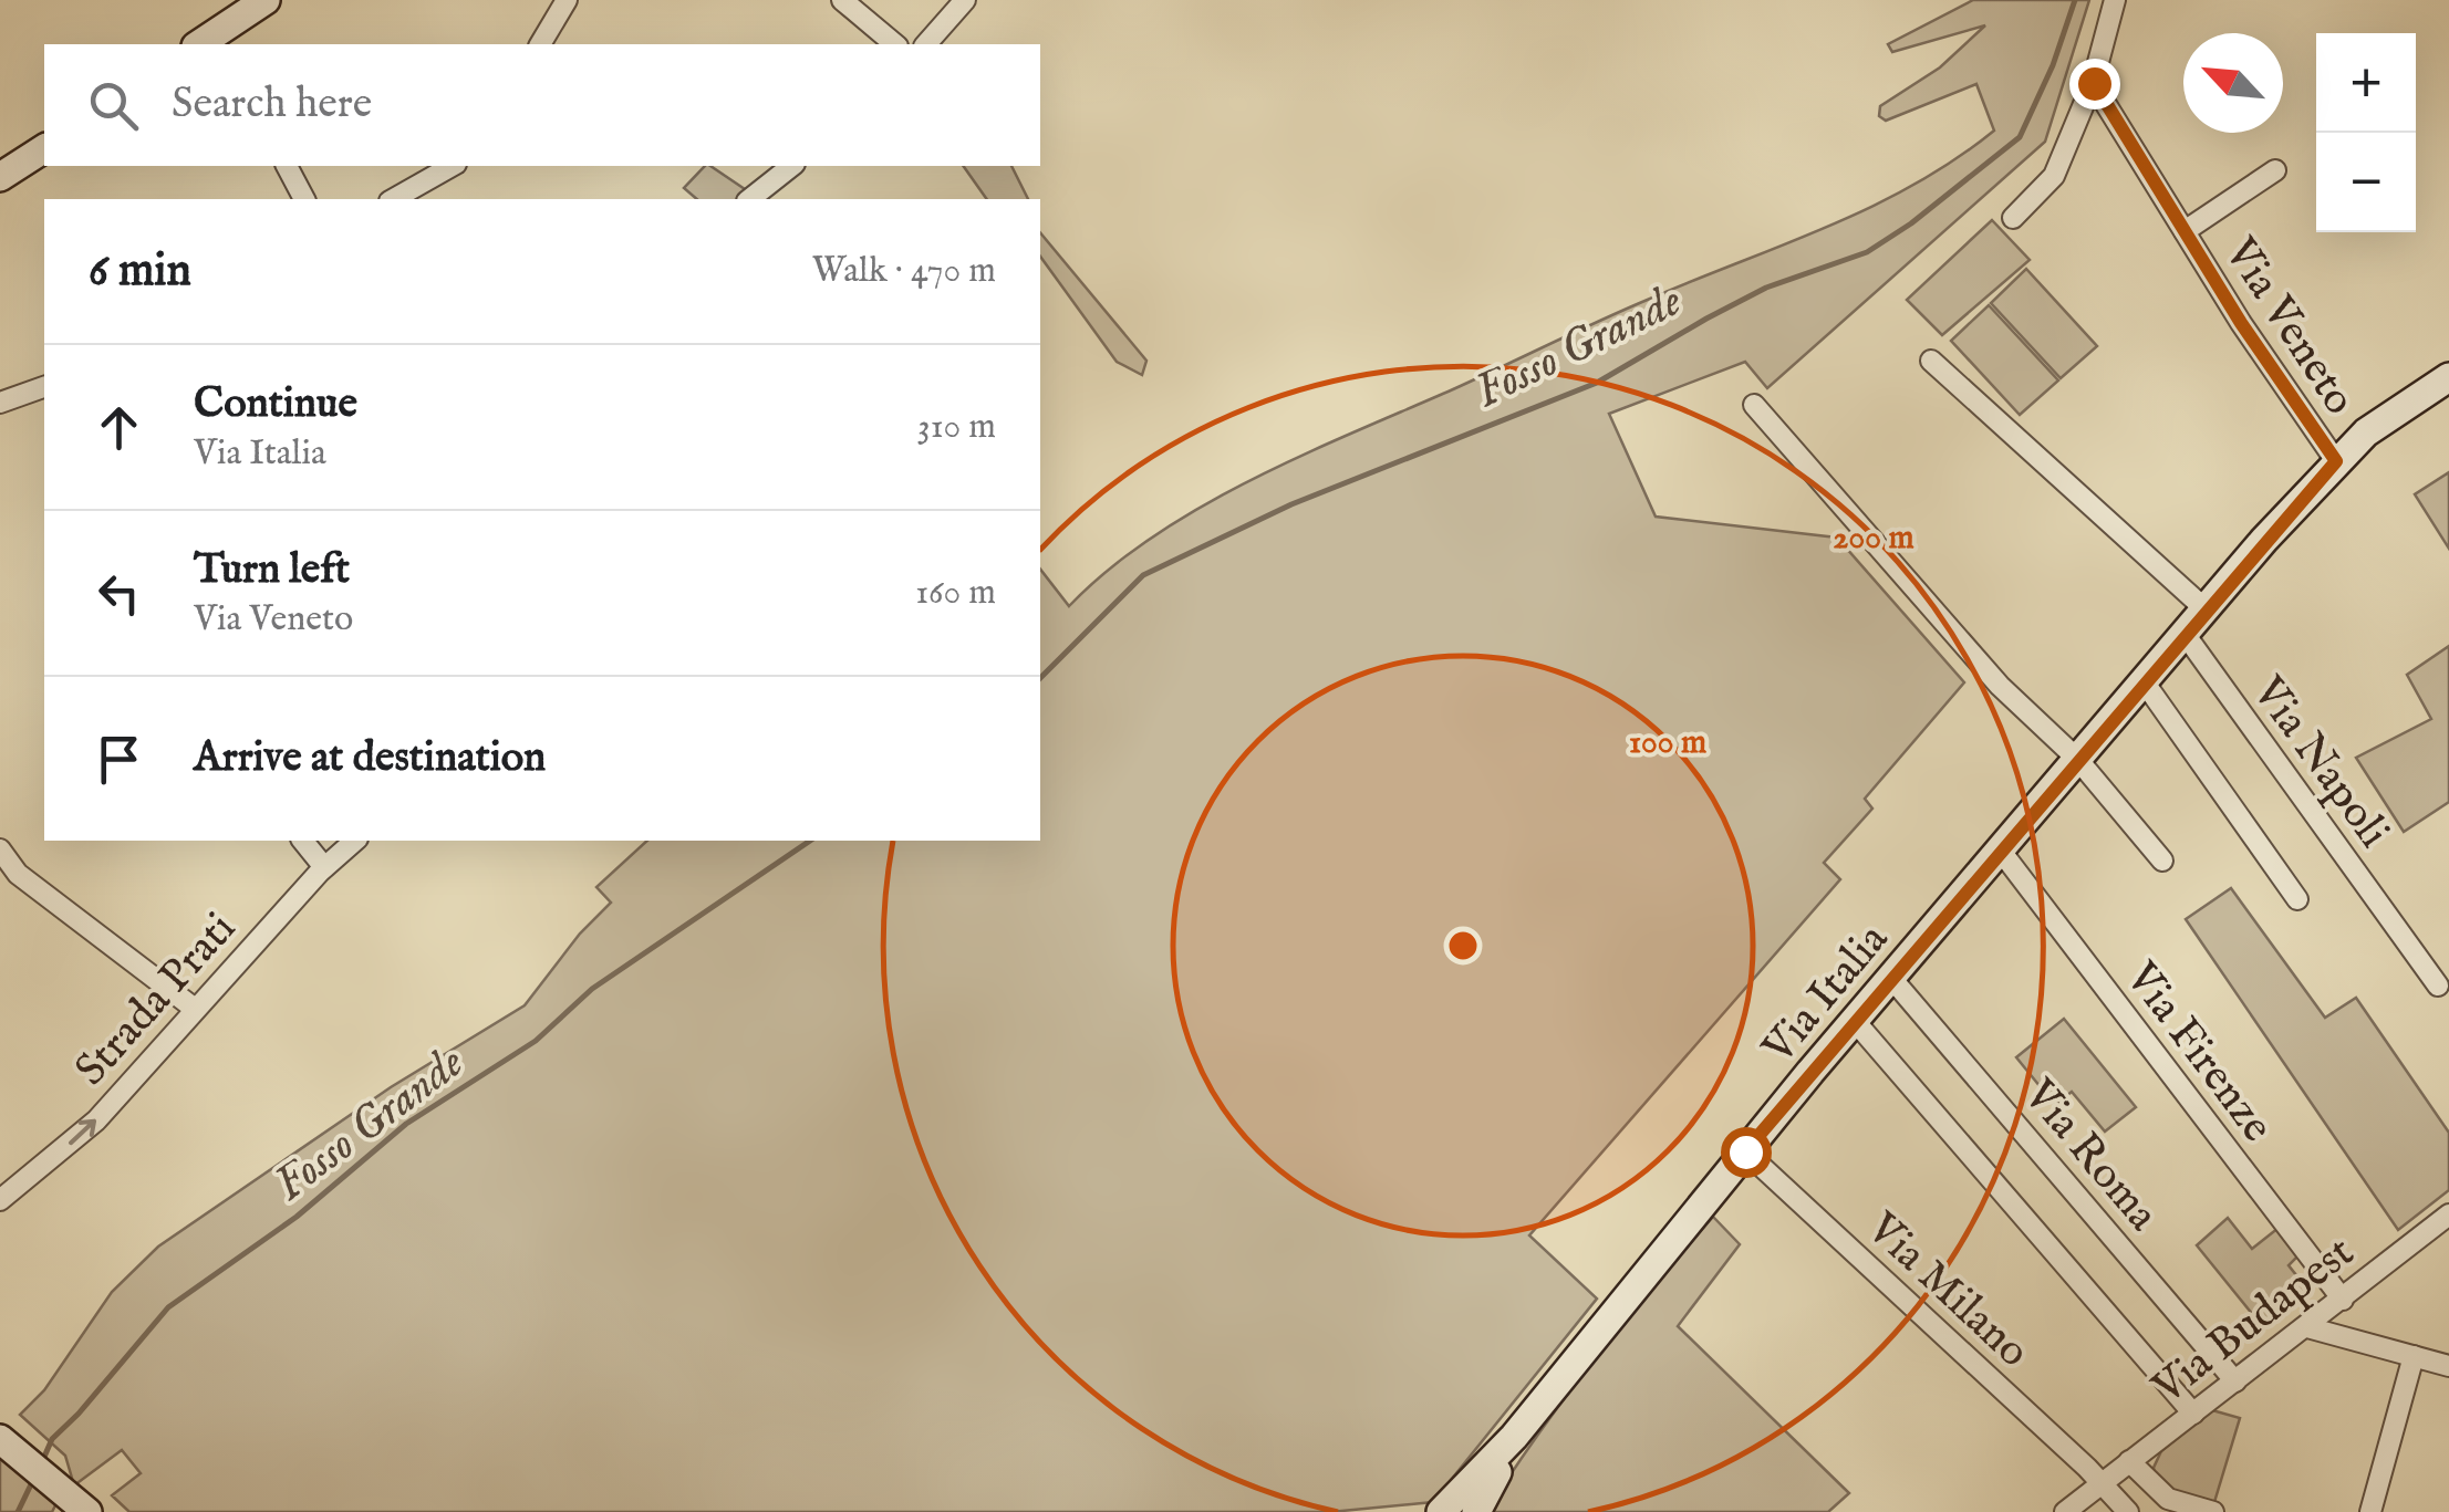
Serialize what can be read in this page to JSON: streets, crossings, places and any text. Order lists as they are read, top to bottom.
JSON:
{
  "streets": {
    "main road": ["Via Italia"],
    "street": [
      "Via Veneto",
      "Via Napoli",
      "Strada Prati",
      "Via Firenze",
      "Via Roma",
      "Via Milano",
      "Via Budapest"
    ]
  },
  "crossings": [
    ["Via Veneto", "Via Italia"],
    ["Via Napoli", "Via Italia"],
    ["Via Italia", "Via Firenze"],
    ["Via Italia", "Via Roma"],
    ["Via Italia", "Via Milano"],
    ["Via Firenze", "Via Budapest"],
    ["Via Roma", "Via Budapest"],
    ["Via Milano", "Via Budapest"]
  ],
  "one_way": ["Strada Prati"],
  "water": ["Fosso Grande"],
  "north": "top left",
  "page": {
    "map_buttons": ["+", "−"],
    "search": "Search here",
    "heading": ["6 min", "Walk · 470 m"],
    "list": [
      ["Continue", "Via Italia", "310 m"],
      ["Turn left", "Via Veneto", "160 m"],
      "Arrive at destination"
    ]
  },
  "rings": ["200 m", "100 m"]
}
